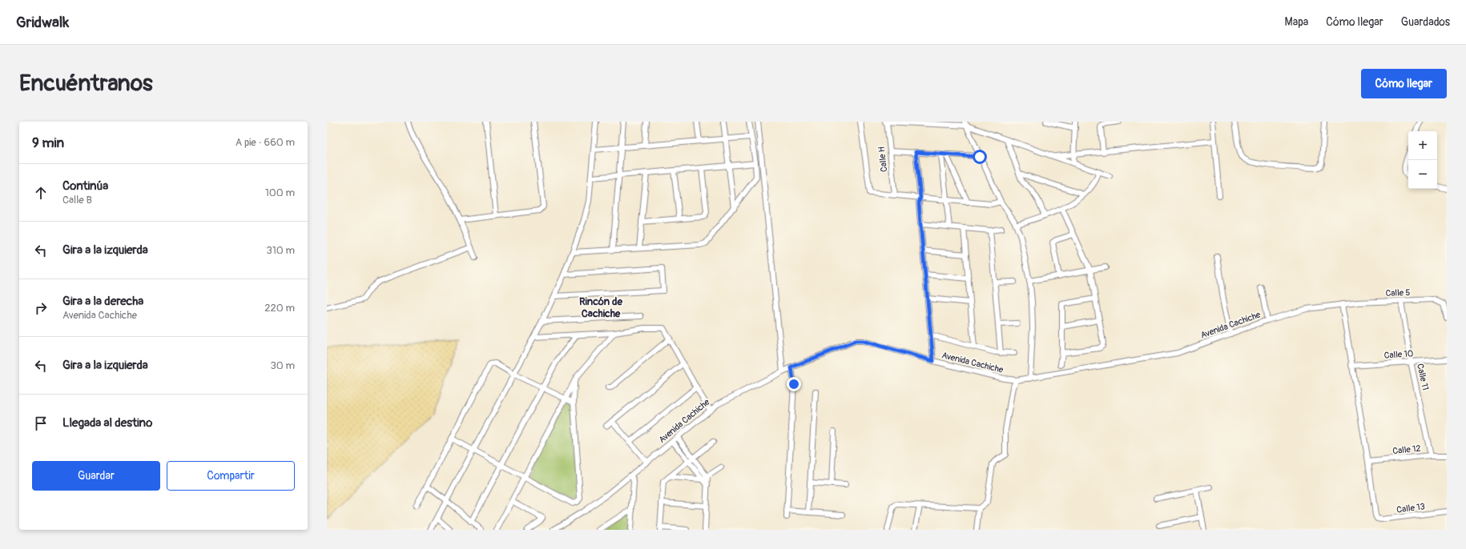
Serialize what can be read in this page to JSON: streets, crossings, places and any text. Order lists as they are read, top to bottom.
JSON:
{
  "streets": {
    "street": [
      "Calle H",
      "Calle 5",
      "Avenida Cachiche",
      "Calle 10",
      "Calle 11",
      "Calle 12",
      "Calle 13"
    ]
  },
  "crossings": [
    ["Calle 5", "Avenida Cachiche"],
    ["Calle 5", "Calle 11"],
    ["Calle 10", "Calle 11"],
    ["Calle 11", "Calle 12"],
    ["Calle 12", "Calle 13"]
  ],
  "districts": ["Rincón de Cachiche"],
  "page": {
    "header": "Gridwalk",
    "nav": ["Mapa", "Cómo llegar", "Guardados"],
    "buttons": [
      "Cómo llegar",
      ["Guardar", "Compartir"]
    ],
    "title": "Encuéntranos",
    "heading": ["9 min", "A pie · 660 m"],
    "map_buttons": ["+", "−"],
    "list": [
      ["Continúa", "Calle B", "100 m"],
      ["Gira a la izquierda", "310 m"],
      ["Gira a la derecha", "Avenida Cachiche", "220 m"],
      ["Gira a la izquierda", "30 m"],
      "Llegada al destino"
    ]
  }
}
